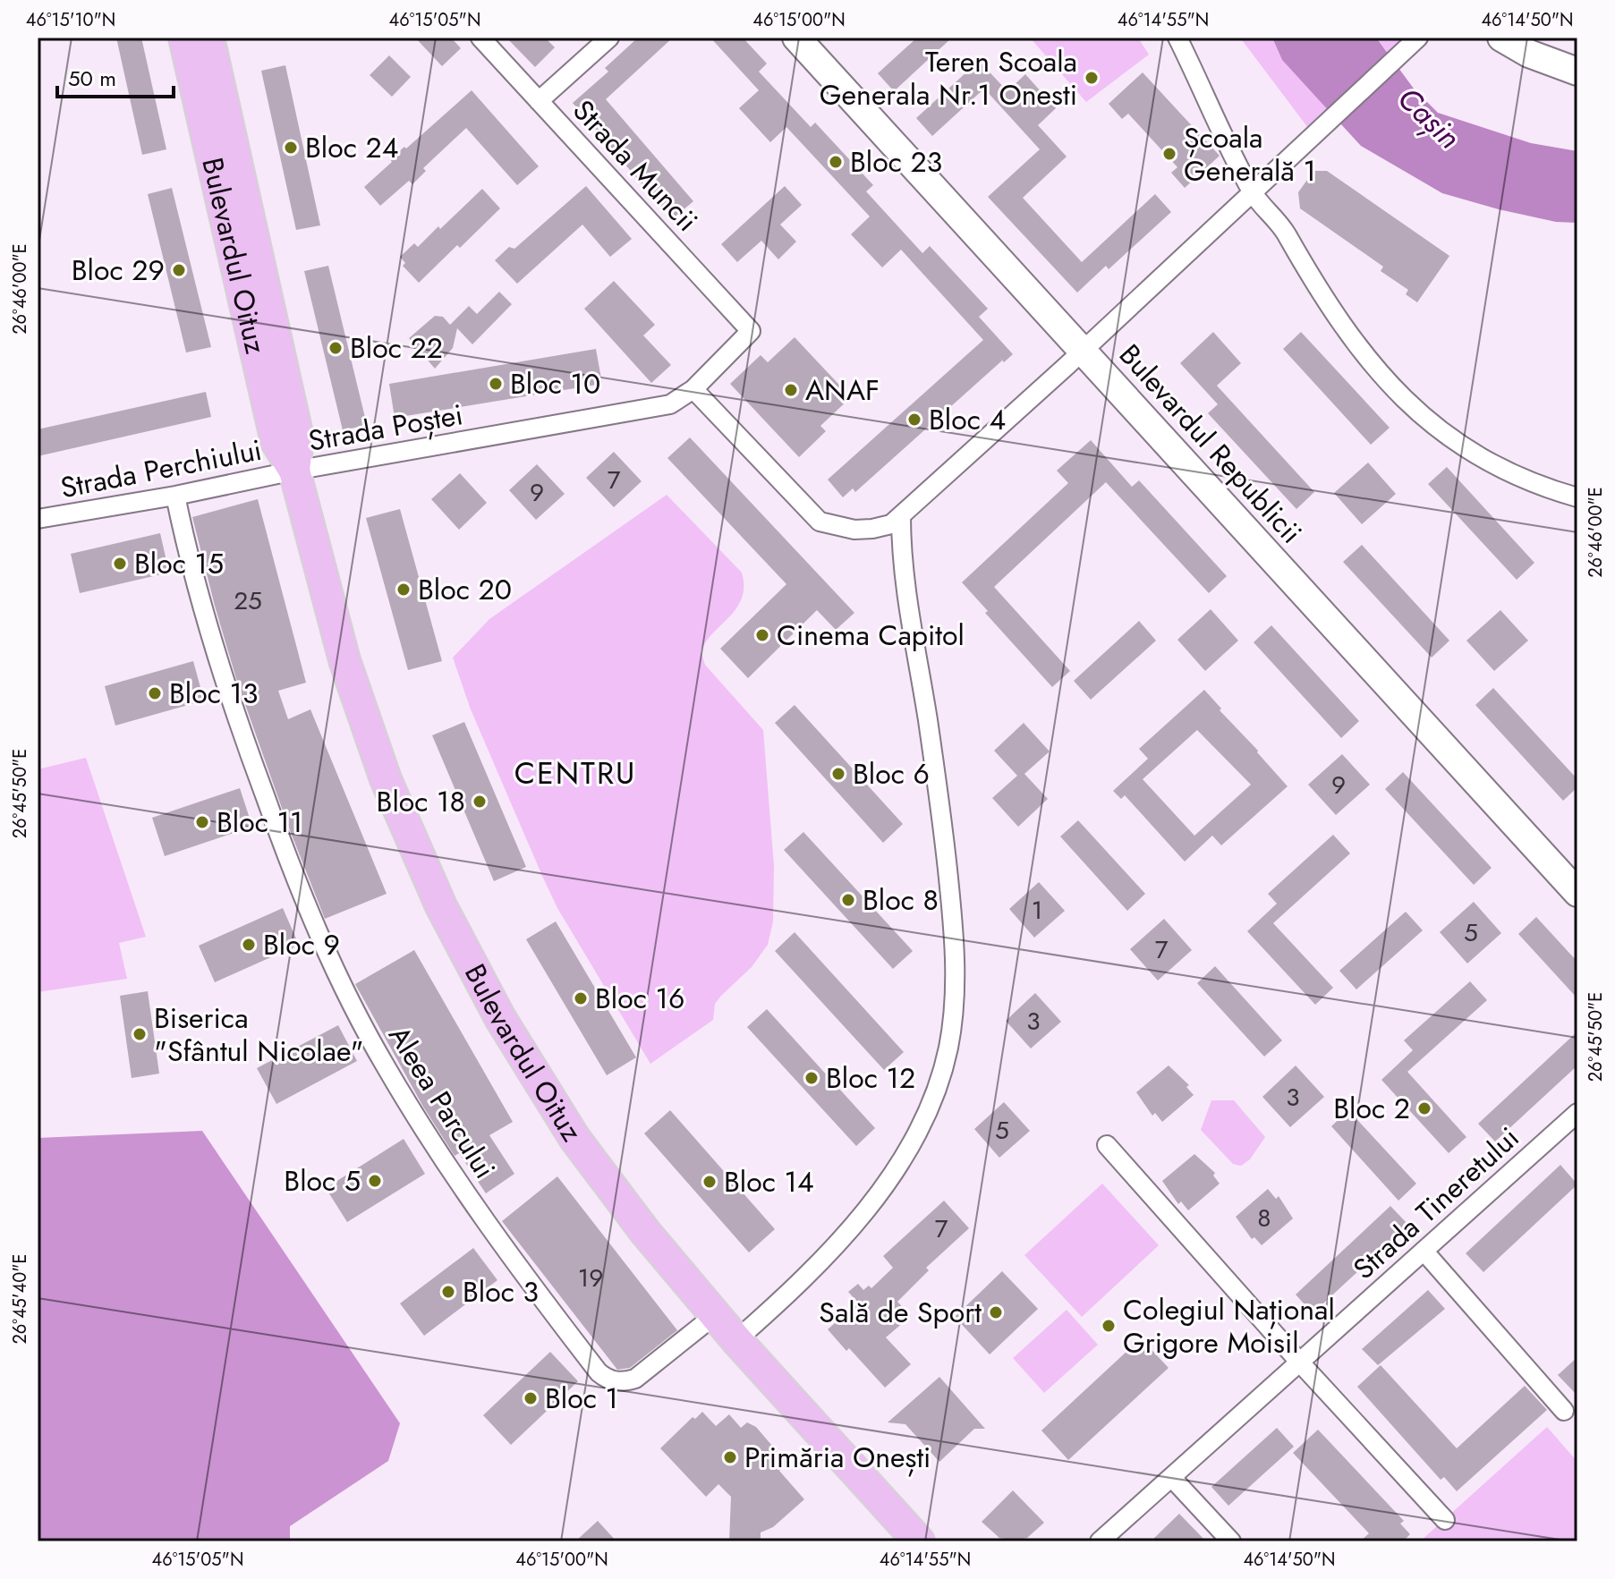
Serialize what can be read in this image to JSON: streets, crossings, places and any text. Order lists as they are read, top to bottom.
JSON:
{
  "streets": {
    "main road": ["Bulevardul Oituz"],
    "street": [
      "Strada Muncii",
      "Strada Poștei",
      "Bulevardul Republicii",
      "Strada Perchiului",
      "Aleea Parcului",
      "Strada Tineretului"
    ]
  },
  "crossings": [
    ["Strada Muncii", "Strada Poștei"],
    ["Bulevardul Oituz", "Strada Poștei"],
    ["Bulevardul Oituz", "Strada Perchiului"],
    ["Bulevardul Oituz", "Aleea Parcului"],
    ["Strada Poștei", "Strada Perchiului"],
    ["Strada Perchiului", "Aleea Parcului"]
  ],
  "districts": ["CENTRU"],
  "water": ["Cașin"],
  "places": [
    "Teren Scoala Generala Nr.1 Onesti",
    "Bloc 24",
    "Școala Generală 1",
    "Bloc 23",
    "Bloc 29",
    "Bloc 22",
    "Bloc 10",
    "ANAF",
    "Bloc 4",
    "Bloc 15",
    "Bloc 20",
    "Cinema Capitol",
    "Bloc 13",
    "Bloc 6",
    "Bloc 18",
    "Bloc 11",
    "Bloc 8",
    "Bloc 9",
    "Bloc 16",
    "Biserica \"Sfântul Nicolae\"",
    "Bloc 12",
    "Bloc 2",
    "Bloc 5",
    "Bloc 14",
    "Bloc 3",
    "Sală de Sport",
    "Colegiul Național Grigore Moisil",
    "Bloc 1",
    "Primăria Onești"
  ],
  "house_numbers": [
    "7",
    "9",
    "25",
    "9",
    "1",
    "5",
    "7",
    "3",
    "3",
    "5",
    "8",
    "7",
    "19"
  ],
  "scale_bar": "50 m",
  "coordinates": [
    "46°15'10\"N",
    "46°15'05\"N",
    "46°15'00\"N",
    "46°14'55\"N",
    "46°14'50\"N",
    "26°46'00\"E",
    "26°45'50\"E",
    "26°45'40\"E"
  ]
}
